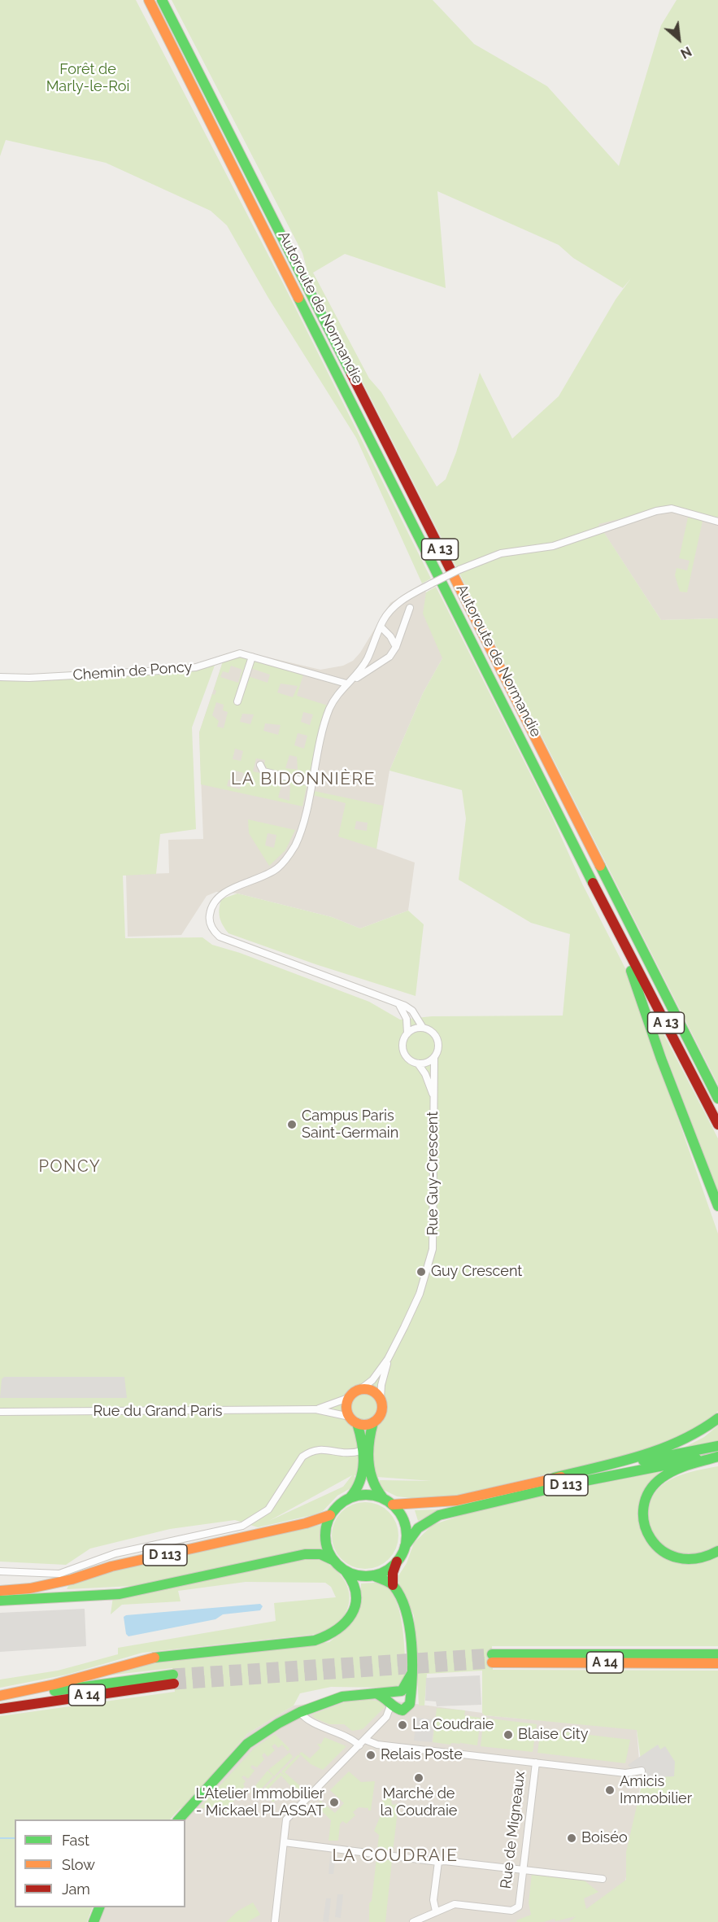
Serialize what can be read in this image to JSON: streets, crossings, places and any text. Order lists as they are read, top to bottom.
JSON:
{
  "streets": {
    "main road": [
      "Autoroute de Normandie",
      "A 13",
      "D 113",
      "A 14"
    ],
    "street": [
      "Chemin de Poncy",
      "Rue Guy-Crescent",
      "Rue du Grand Paris",
      "Rue de Migneaux"
    ]
  },
  "crossings": [
    ["Rue Guy-Crescent", "Rue du Grand Paris"]
  ],
  "districts": ["LA BIDONNIÈRE", "PONCY", "LA COUDRAIE"],
  "parks": ["Forêt de Marly-le-Roi"],
  "places": [
    "Campus Paris Saint-Germain",
    "Guy Crescent",
    "La Coudraie",
    "Blaise City",
    "Relais Poste",
    "Marché de la Coudraie",
    "Amicis Immobilier",
    "L'Atelier Immobilier - Mickael PLASSAT",
    "Boiséo"
  ],
  "legend": ["Fast", "Slow", "Jam"],
  "north": "bottom right"
}
